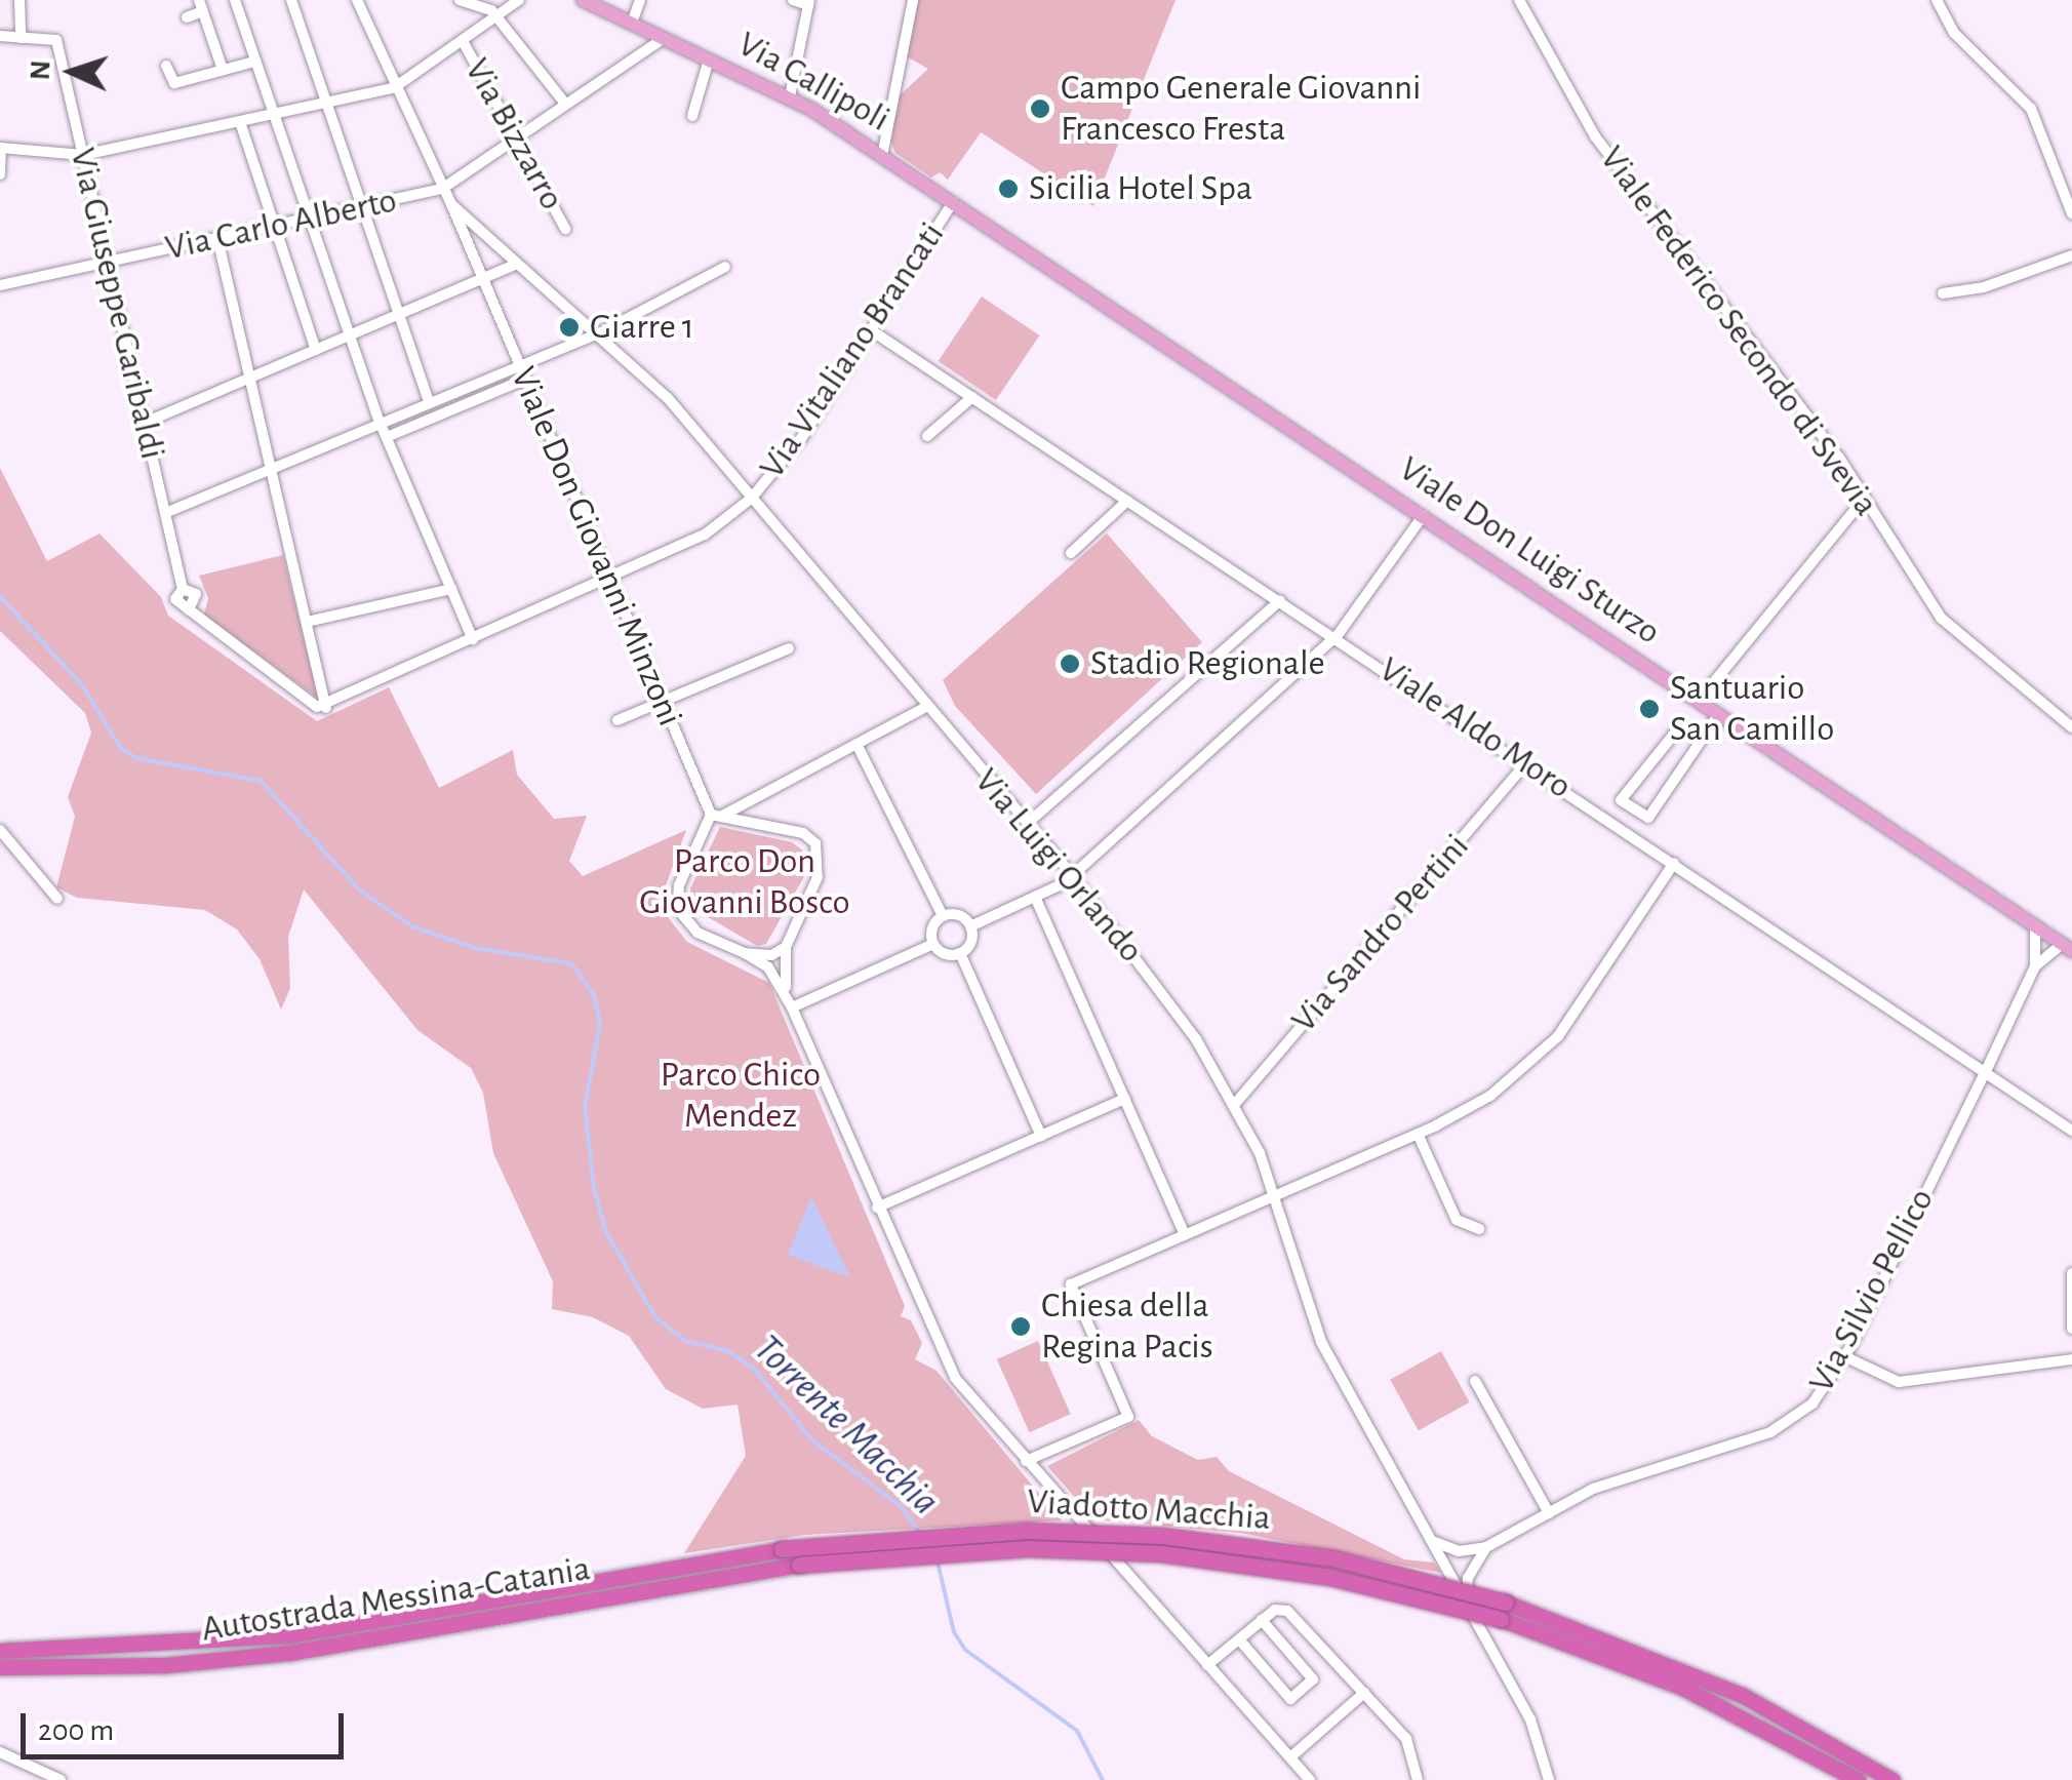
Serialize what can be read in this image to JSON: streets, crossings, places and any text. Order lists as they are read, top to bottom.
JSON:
{
  "streets": {
    "highway": ["Viadotto Macchia", "Autostrada Messina-Catania"],
    "main road": ["Via Callipoli", "Viale Don Luigi Sturzo"],
    "street": [
      "Via Bizzarro",
      "Via Carlo Alberto",
      "Via Giuseppe Garibaldi",
      "Viale Federico Secondo di Svevia",
      "Via Vitaliano Brancati",
      "Viale Don Giovanni Minzoni",
      "Viale Aldo Moro",
      "Via Luigi Orlando",
      "Via Sandro Pertini",
      "Via Silvio Pellico"
    ]
  },
  "crossings": [
    ["Via Callipoli", "Via Vitaliano Brancati"],
    ["Via Callipoli", "Viale Don Luigi Sturzo"],
    ["Via Carlo Alberto", "Via Giuseppe Garibaldi"],
    ["Via Giuseppe Garibaldi", "Via Vitaliano Brancati"],
    ["Via Vitaliano Brancati", "Viale Don Giovanni Minzoni"],
    ["Via Vitaliano Brancati", "Viale Don Luigi Sturzo"],
    ["Via Vitaliano Brancati", "Viale Aldo Moro"],
    ["Via Vitaliano Brancati", "Via Luigi Orlando"],
    ["Viale Don Giovanni Minzoni", "Via Luigi Orlando"],
    ["Viale Aldo Moro", "Via Sandro Pertini"],
    ["Viale Aldo Moro", "Via Silvio Pellico"],
    ["Via Luigi Orlando", "Via Sandro Pertini"],
    ["Via Luigi Orlando", "Via Silvio Pellico"],
    ["Viadotto Macchia", "Autostrada Messina-Catania"]
  ],
  "water": ["Torrente Macchia"],
  "parks": ["Parco Don Giovanni Bosco", "Parco Chico Mendez"],
  "places": [
    "Campo Generale Giovanni Francesco Fresta",
    "Sicilia Hotel Spa",
    "Giarre 1",
    "Stadio Regionale",
    "Santuario San Camillo",
    "Chiesa della Regina Pacis"
  ],
  "scale_bar": "200 m",
  "north": "left"
}
